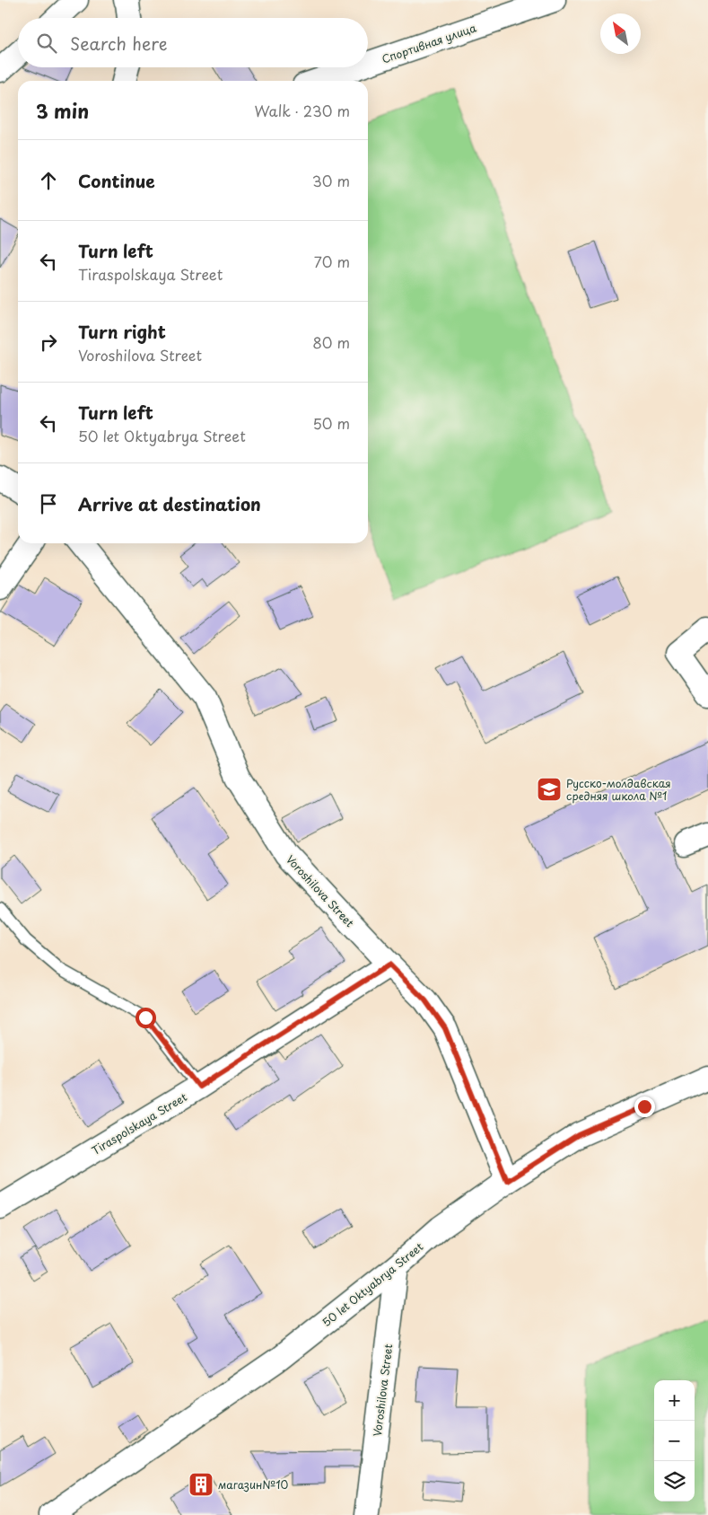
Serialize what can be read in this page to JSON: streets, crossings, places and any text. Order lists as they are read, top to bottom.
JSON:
{
  "streets": {
    "street": [
      "Спортивная улица",
      "Voroshilova Street",
      "Tiraspolskaya Street",
      "50 let Oktyabrya Street"
    ]
  },
  "crossings": [
    ["Voroshilova Street", "Tiraspolskaya Street"],
    ["Voroshilova Street", "50 let Oktyabrya Street"]
  ],
  "places": {
    "school or university": ["Русско-молдавская средняя школа №1"],
    "building": ["магазин№10"]
  },
  "north": "top left",
  "page": {
    "search": "Search here",
    "heading": ["3 min", "Walk · 230 m"],
    "list": [
      ["Continue", "30 m"],
      ["Turn left", "Tiraspolskaya Street", "70 m"],
      ["Turn right", "Voroshilova Street", "80 m"],
      ["Turn left", "50 let Oktyabrya Street", "50 m"],
      "Arrive at destination"
    ],
    "map_buttons": ["+", "−"]
  }
}
